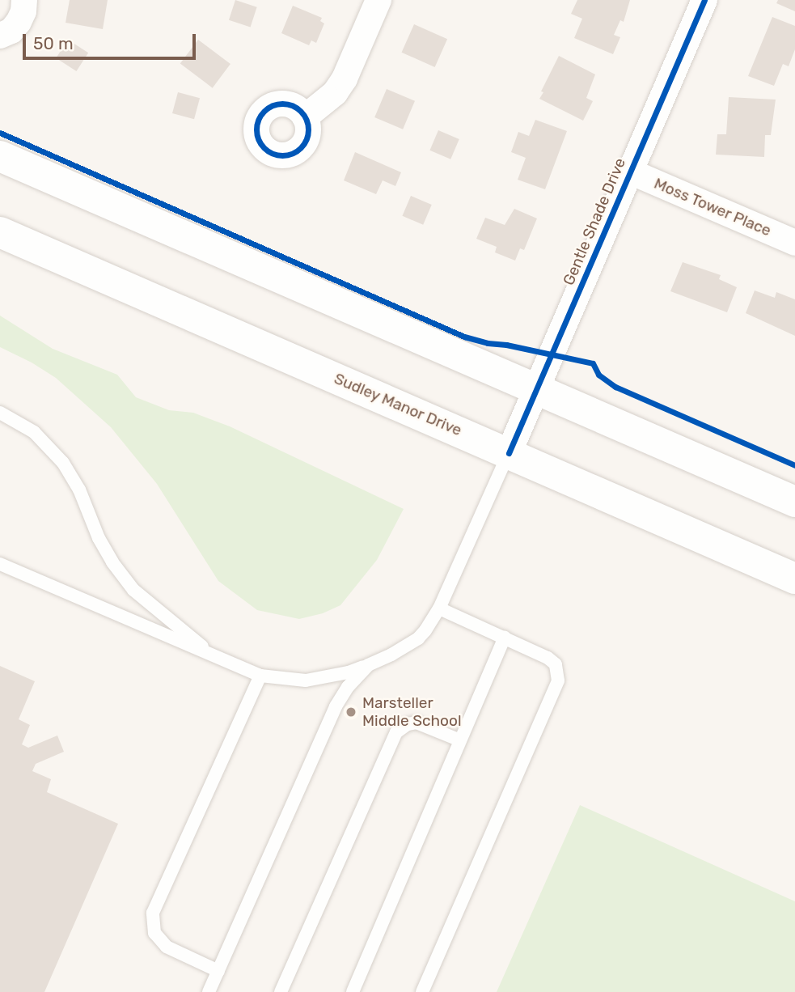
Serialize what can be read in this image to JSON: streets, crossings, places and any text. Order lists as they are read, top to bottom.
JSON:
{
  "streets": {
    "main road": ["Sudley Manor Drive"],
    "street": ["Moss Tower Place", "Gentle Shade Drive"]
  },
  "crossings": [
    ["Moss Tower Place", "Gentle Shade Drive"],
    ["Gentle Shade Drive", "Sudley Manor Drive"]
  ],
  "places": ["Marsteller Middle School"],
  "scale_bar": "50 m"
}
